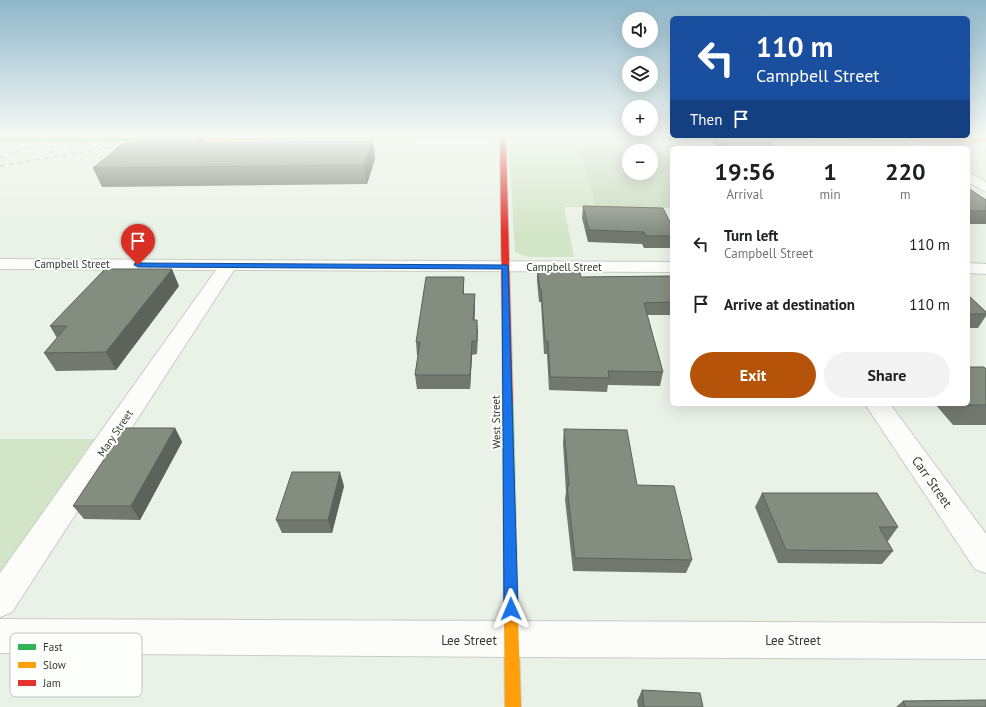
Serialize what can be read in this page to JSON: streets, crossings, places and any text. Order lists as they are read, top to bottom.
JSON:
{
  "streets": {
    "main road": ["West Street"],
    "street": [
      "Campbell Street",
      "Mary Street",
      "Carr Street",
      "Lee Street"
    ]
  },
  "crossings": [
    ["Campbell Street", "West Street"],
    ["Campbell Street", "Mary Street"],
    ["West Street", "Lee Street"]
  ],
  "legend": ["Fast", "Slow", "Jam"],
  "page": {
    "map_buttons": ["+", "−"],
    "turn": ["110 m", "Campbell Street"],
    "then": "Then",
    "eta": [
      "19:56",
      "Arrival",
      "1",
      "min",
      "220",
      "m"
    ],
    "list": [
      {
        "name": "Turn left",
        "note": "Campbell Street",
        "value": "110 m"
      },
      {
        "name": "Arrive at destination",
        "value": "110 m"
      }
    ],
    "buttons": ["Exit", "Share"]
  }
}
